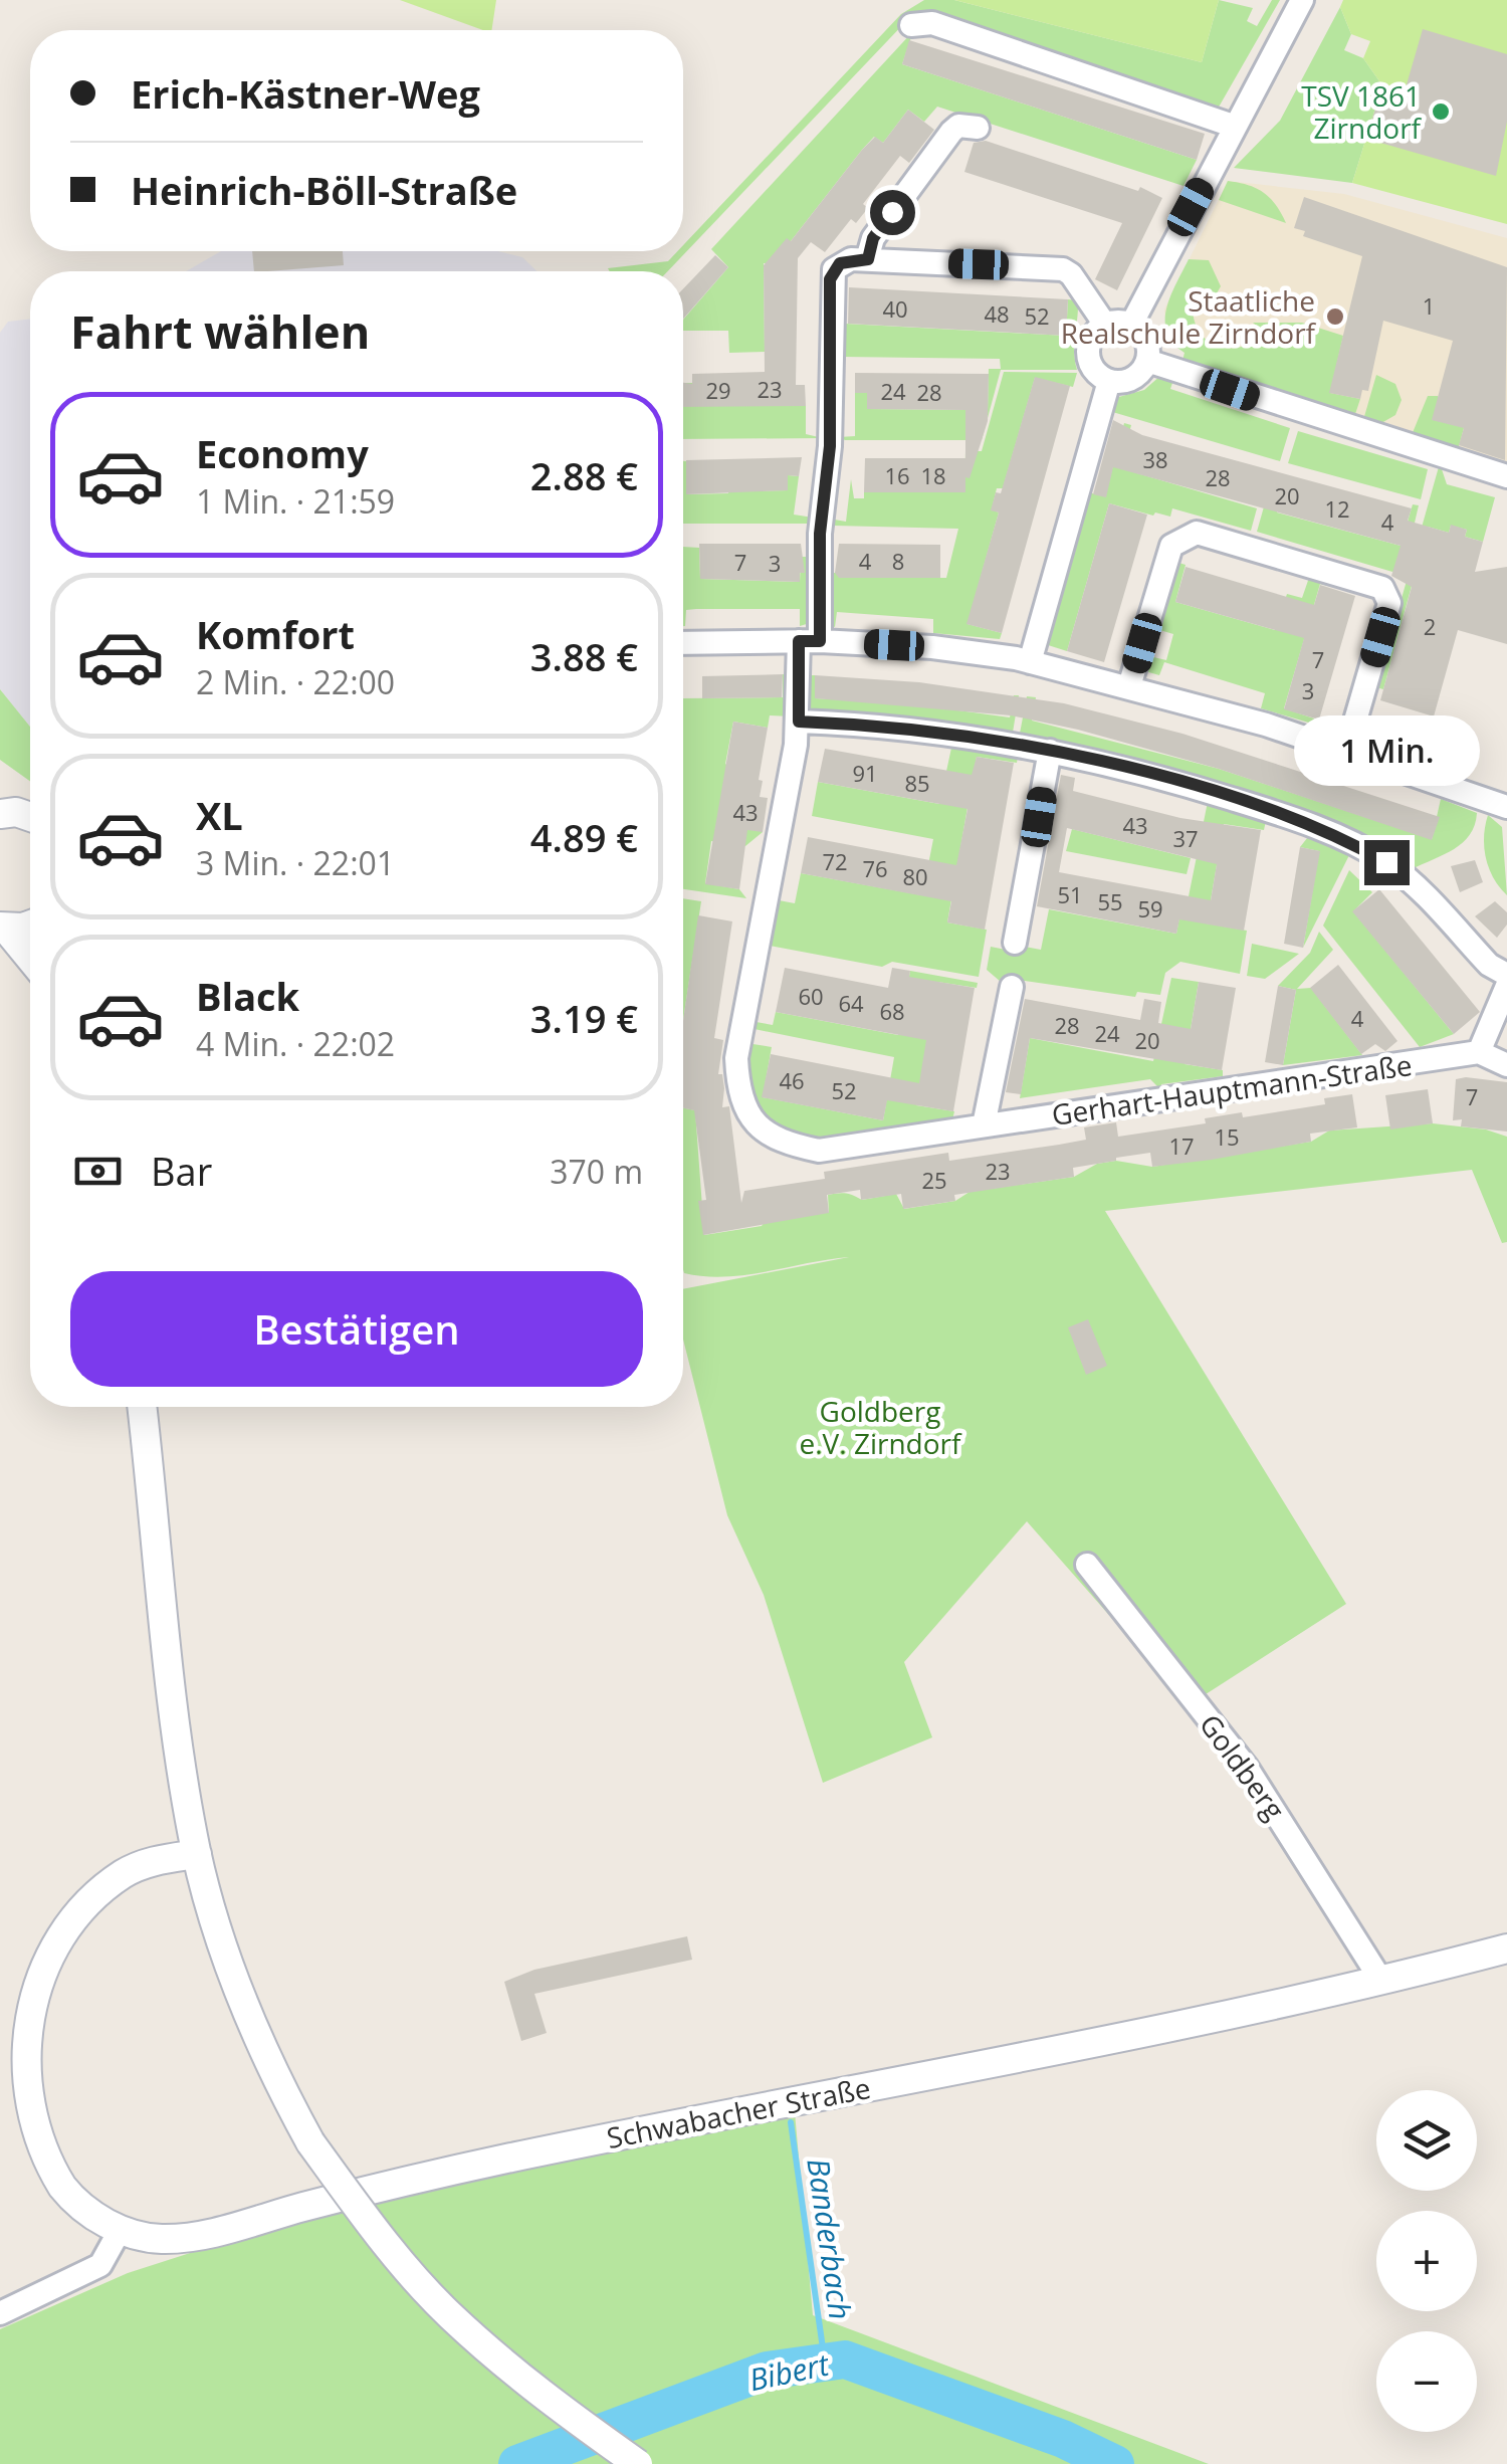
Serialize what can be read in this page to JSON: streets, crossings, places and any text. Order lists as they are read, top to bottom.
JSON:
{
  "streets": {
    "street": ["Gerhart-Hauptmann-Straße", "Goldberg", "Schwabacher Straße"]
  },
  "crossings": [
    ["Goldberg", "Schwabacher Straße"]
  ],
  "water": ["Banderbach", "Bibert"],
  "parks": ["Goldberg e.V. Zirndorf"],
  "places": ["TSV 1861 Zirndorf", "Staatliche Realschule Zirndorf"],
  "house_numbers": [
    "1",
    "40",
    "48",
    "52",
    "23",
    "29",
    "24",
    "28",
    "38",
    "16",
    "18",
    "28",
    "20",
    "12",
    "4",
    "4",
    "8",
    "7",
    "3",
    "2",
    "7",
    "3",
    "91",
    "85",
    "43",
    "43",
    "37",
    "72",
    "76",
    "80",
    "51",
    "55",
    "59",
    "60",
    "64",
    "68",
    "4",
    "28",
    "24",
    "20",
    "46",
    "52",
    "7",
    "15",
    "17",
    "23",
    "25"
  ],
  "page": {
    "banner": ["Erich-Kästner-Weg", "Heinrich-Böll-Straße"],
    "heading": "Fahrt wählen",
    "list": [
      {
        "name": "Economy",
        "note": "1 Min. · 21:59",
        "value": "2.88 €"
      },
      {
        "name": "Komfort",
        "note": "2 Min. · 22:00",
        "value": "3.88 €"
      },
      {
        "name": "XL",
        "note": "3 Min. · 22:01",
        "value": "4.89 €"
      },
      {
        "name": "Black",
        "note": "4 Min. · 22:02",
        "value": "3.19 €"
      }
    ],
    "bubble": "1 Min.",
    "pay": ["Bar", "370 m"],
    "buttons": "Bestätigen",
    "map_buttons": ["+", "−"]
  }
}
